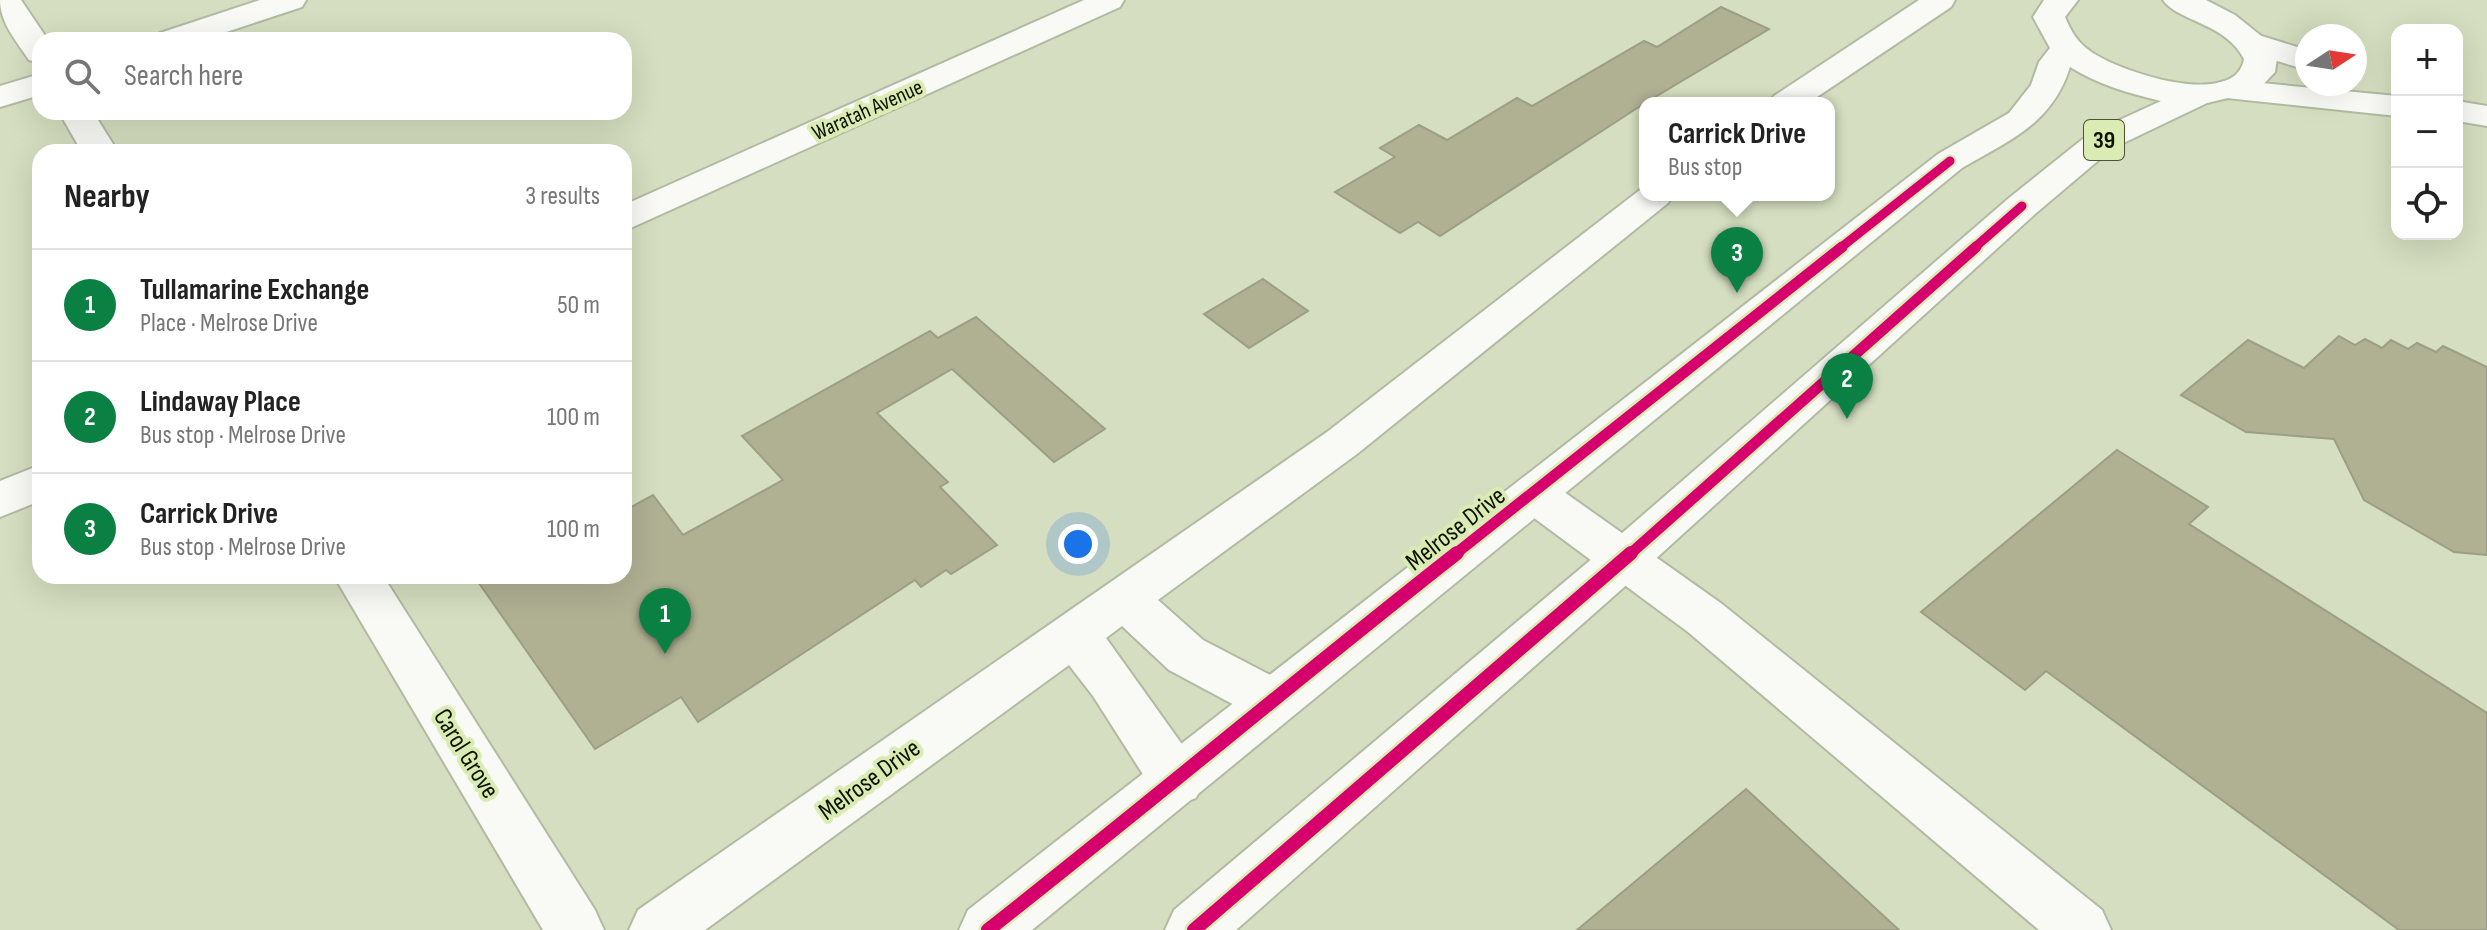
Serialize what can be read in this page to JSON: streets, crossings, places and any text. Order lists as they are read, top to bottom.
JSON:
{
  "streets": {
    "street": [
      "Waratah Avenue",
      "39",
      "Melrose Drive",
      "Carol Grove"
    ]
  },
  "crossings": [
    ["39", "Melrose Drive"]
  ],
  "north": "right",
  "page": {
    "map_buttons": ["+", "−"],
    "search": "Search here",
    "popup": ["Carrick Drive", "Bus stop"],
    "heading": ["Nearby", "3 results"],
    "pins": ["3", "2", "1"],
    "list": [
      {
        "mark": "1",
        "name": "Tullamarine Exchange",
        "note": "Place · Melrose Drive",
        "value": "50 m"
      },
      {
        "mark": "2",
        "name": "Lindaway Place",
        "note": "Bus stop · Melrose Drive",
        "value": "100 m"
      },
      {
        "mark": "3",
        "name": "Carrick Drive",
        "note": "Bus stop · Melrose Drive",
        "value": "100 m"
      }
    ]
  }
}
